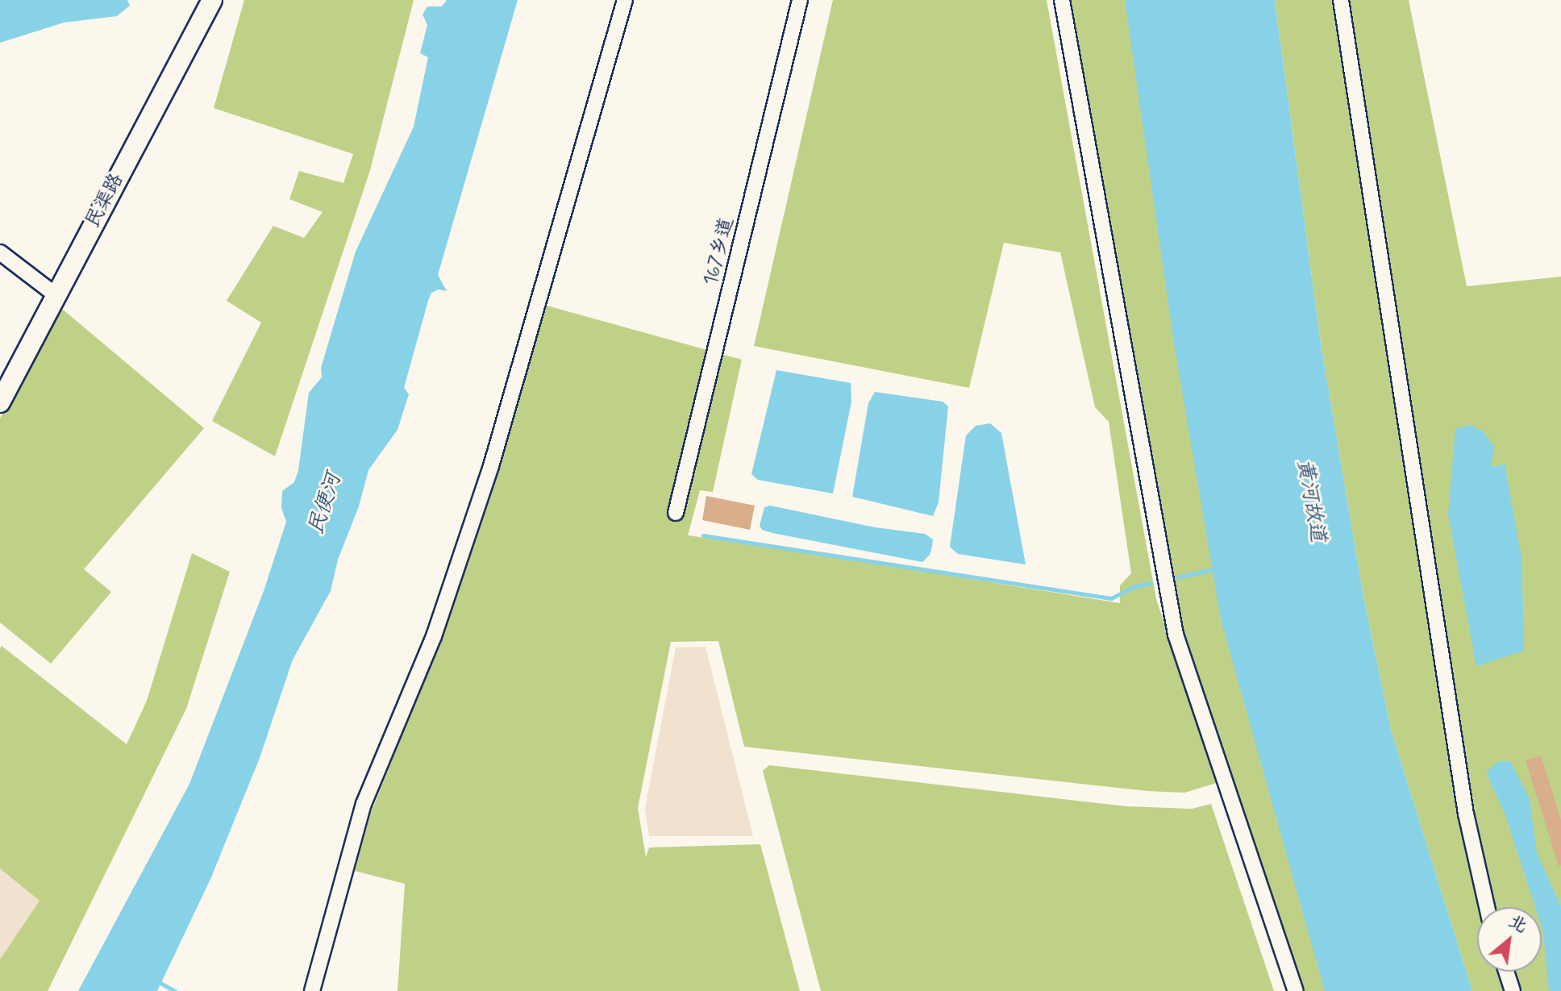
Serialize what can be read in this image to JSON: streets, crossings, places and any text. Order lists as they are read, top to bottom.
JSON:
{
  "streets": {
    "street": ["民渠路", "167乡道"]
  },
  "water": ["黄河故道", "民便河"],
  "north": "top right"
}
